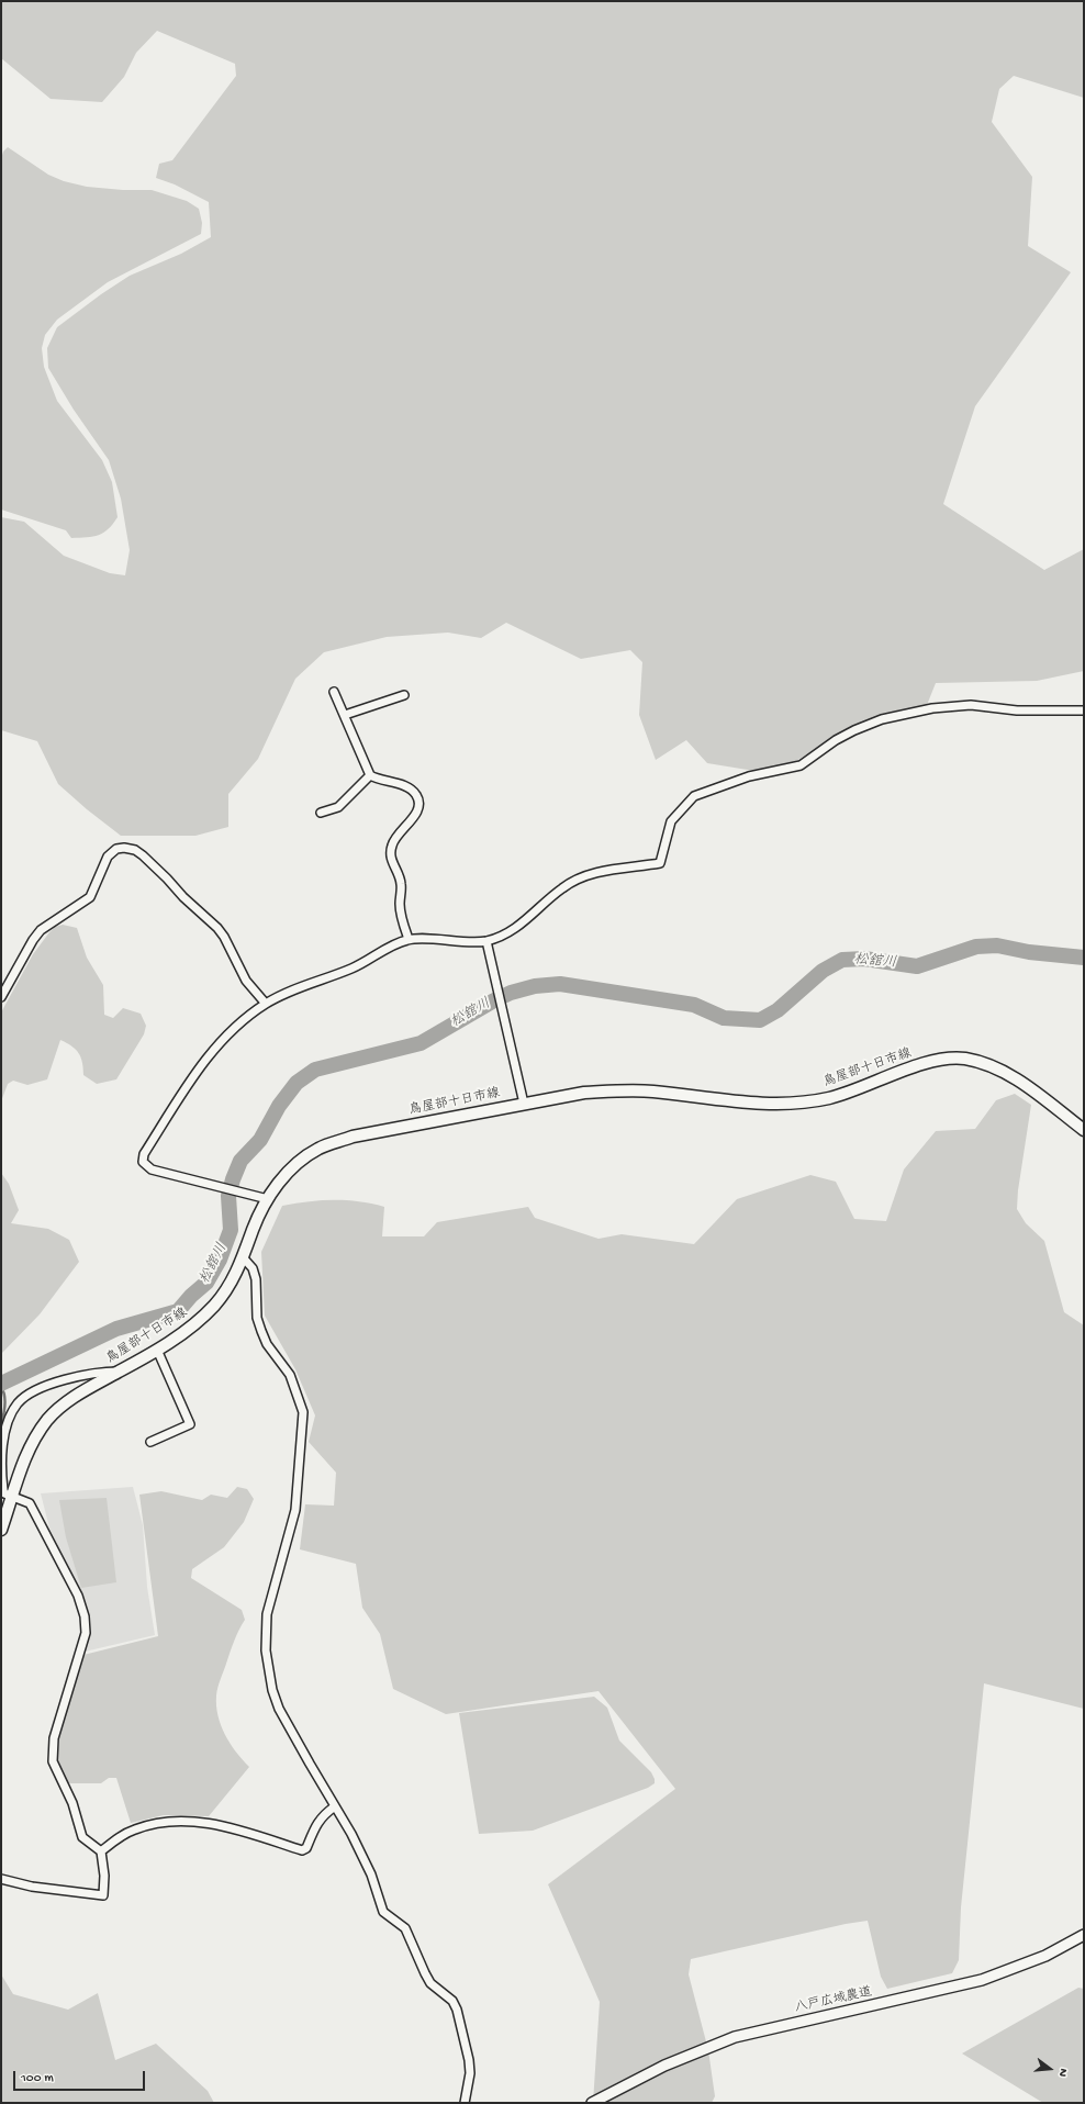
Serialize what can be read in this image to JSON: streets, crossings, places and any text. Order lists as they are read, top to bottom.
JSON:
{
  "streets": {
    "main road": ["鳥屋部十日市線"],
    "street": ["八戸広域農道"]
  },
  "water": ["松舘川"],
  "scale_bar": "100 m",
  "north": "right"
}
